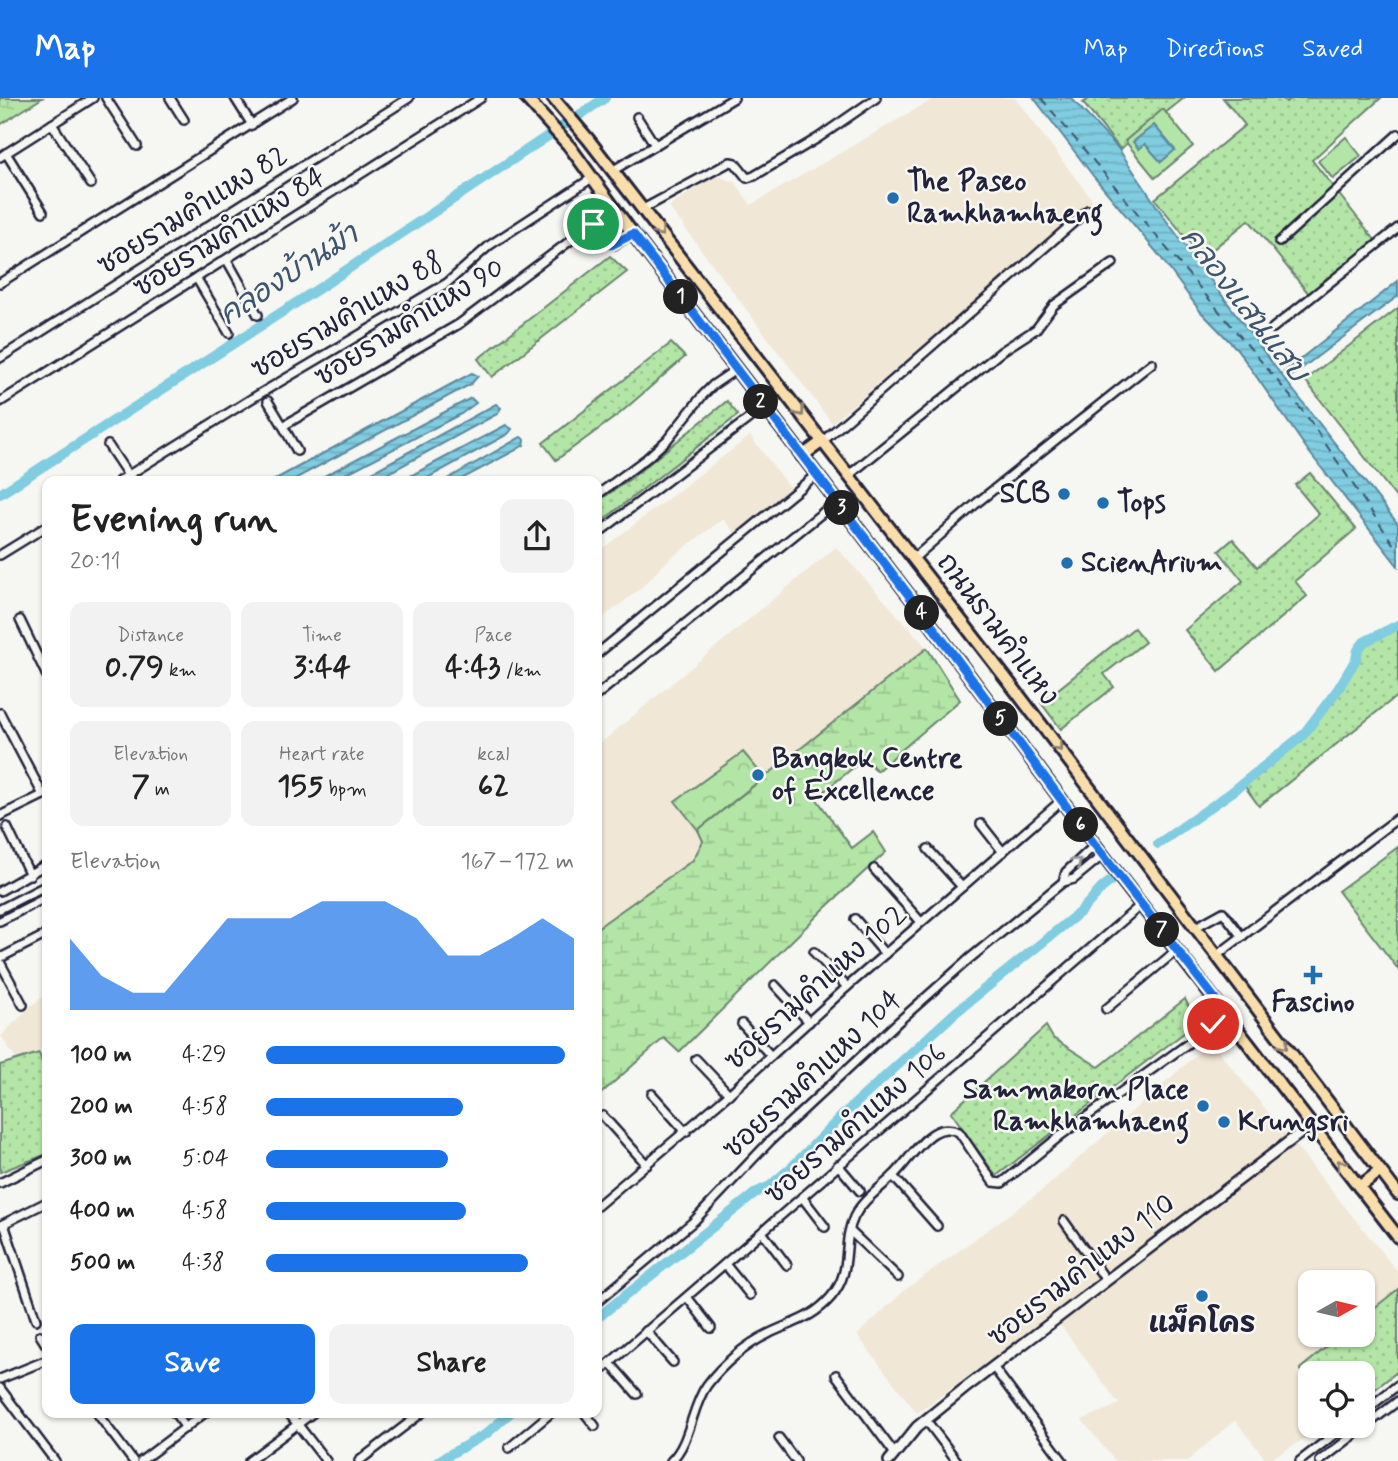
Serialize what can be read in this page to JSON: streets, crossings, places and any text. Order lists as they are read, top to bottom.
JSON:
{
  "streets": {
    "main road": ["ถนนรามคำแหง"],
    "street": [
      "ซอยรามคำแหง 82",
      "ซอยรามคำแหง 84",
      "ซอยรามคำแหง 88",
      "ซอยรามคำแหง 90",
      "ซอยรามคําแหง 102",
      "ซอยรามคําแหง 104",
      "ซอยรามคําแหง 106",
      "ซอยรามคำแหง 110"
    ]
  },
  "crossings": [
    ["ซอยรามคำแหง 88", "ถนนรามคำแหง"],
    ["ซอยรามคำแหง 90", "ถนนรามคำแหง"],
    ["ถนนรามคำแหง", "ซอยรามคําแหง 102"],
    ["ถนนรามคำแหง", "ซอยรามคําแหง 104"],
    ["ถนนรามคำแหง", "ซอยรามคําแหง 106"],
    ["ถนนรามคำแหง", "ซอยรามคำแหง 110"]
  ],
  "water": ["คลองบ้านม้า", "คลองแสนแสบ"],
  "places": {
    "other": [
      "The Paseo Ramkhamhaeng",
      "SCB",
      "Tops",
      "ScienArium",
      "Bangkok Centre of Excellence",
      "Sammakorn Place Ramkhamhaeng",
      "Krungsri",
      "แม็คโคร"
    ],
    "health": ["Fascino"]
  },
  "north": "right",
  "page": {
    "header": "Map",
    "nav": ["Map", "Directions", "Saved"],
    "pins": [
      "1",
      "2",
      "3",
      "4",
      "5",
      "6",
      "7"
    ],
    "heading": ["Evening run", "20:11"],
    "stats": [
      ["Distance", "0.79 km"],
      ["Time", "3:44"],
      ["Pace", "4:43 /km"],
      ["Elevation", "7 m"],
      ["Heart rate", "155 bpm"],
      ["kcal", "62"]
    ],
    "chart": ["Elevation", "167–172 m"],
    "list": [
      {
        "name": "100 m",
        "note": "4:29"
      },
      {
        "name": "200 m",
        "note": "4:58"
      },
      {
        "name": "300 m",
        "note": "5:04"
      },
      {
        "name": "400 m",
        "note": "4:58"
      },
      {
        "name": "500 m",
        "note": "4:38"
      }
    ],
    "buttons": ["Save", "Share"]
  }
}
